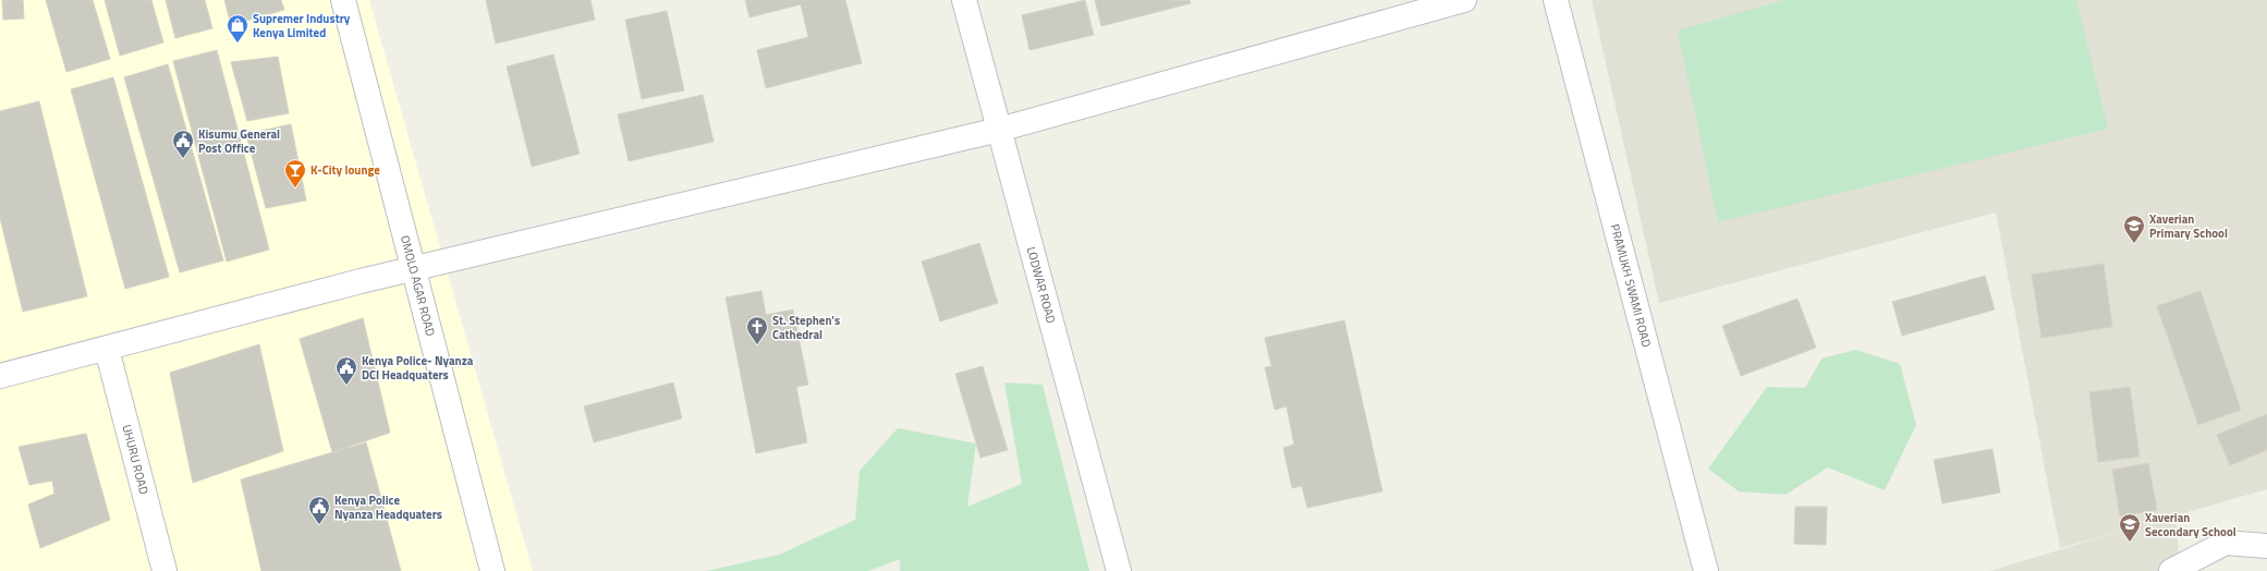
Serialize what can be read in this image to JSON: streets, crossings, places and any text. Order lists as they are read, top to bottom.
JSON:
{
  "streets": {
    "street": [
      "OMOLO AGAR ROAD",
      "LODWAR ROAD",
      "PRAMUKH SWAMI ROAD",
      "UHURU ROAD"
    ]
  },
  "places": {
    "shop": ["Supremer Industry Kenya Limited"],
    "public building": ["Kisumu General Post Office", "Kenya Police- Nyanza DCI Headquaters", "Kenya Police Nyanza Headquaters"],
    "bar": ["K-City lounge"],
    "school or university": ["Xaverian Primary School", "Xaverian Secondary School"],
    "church": ["St. Stephen's Cathedral"]
  }
}
